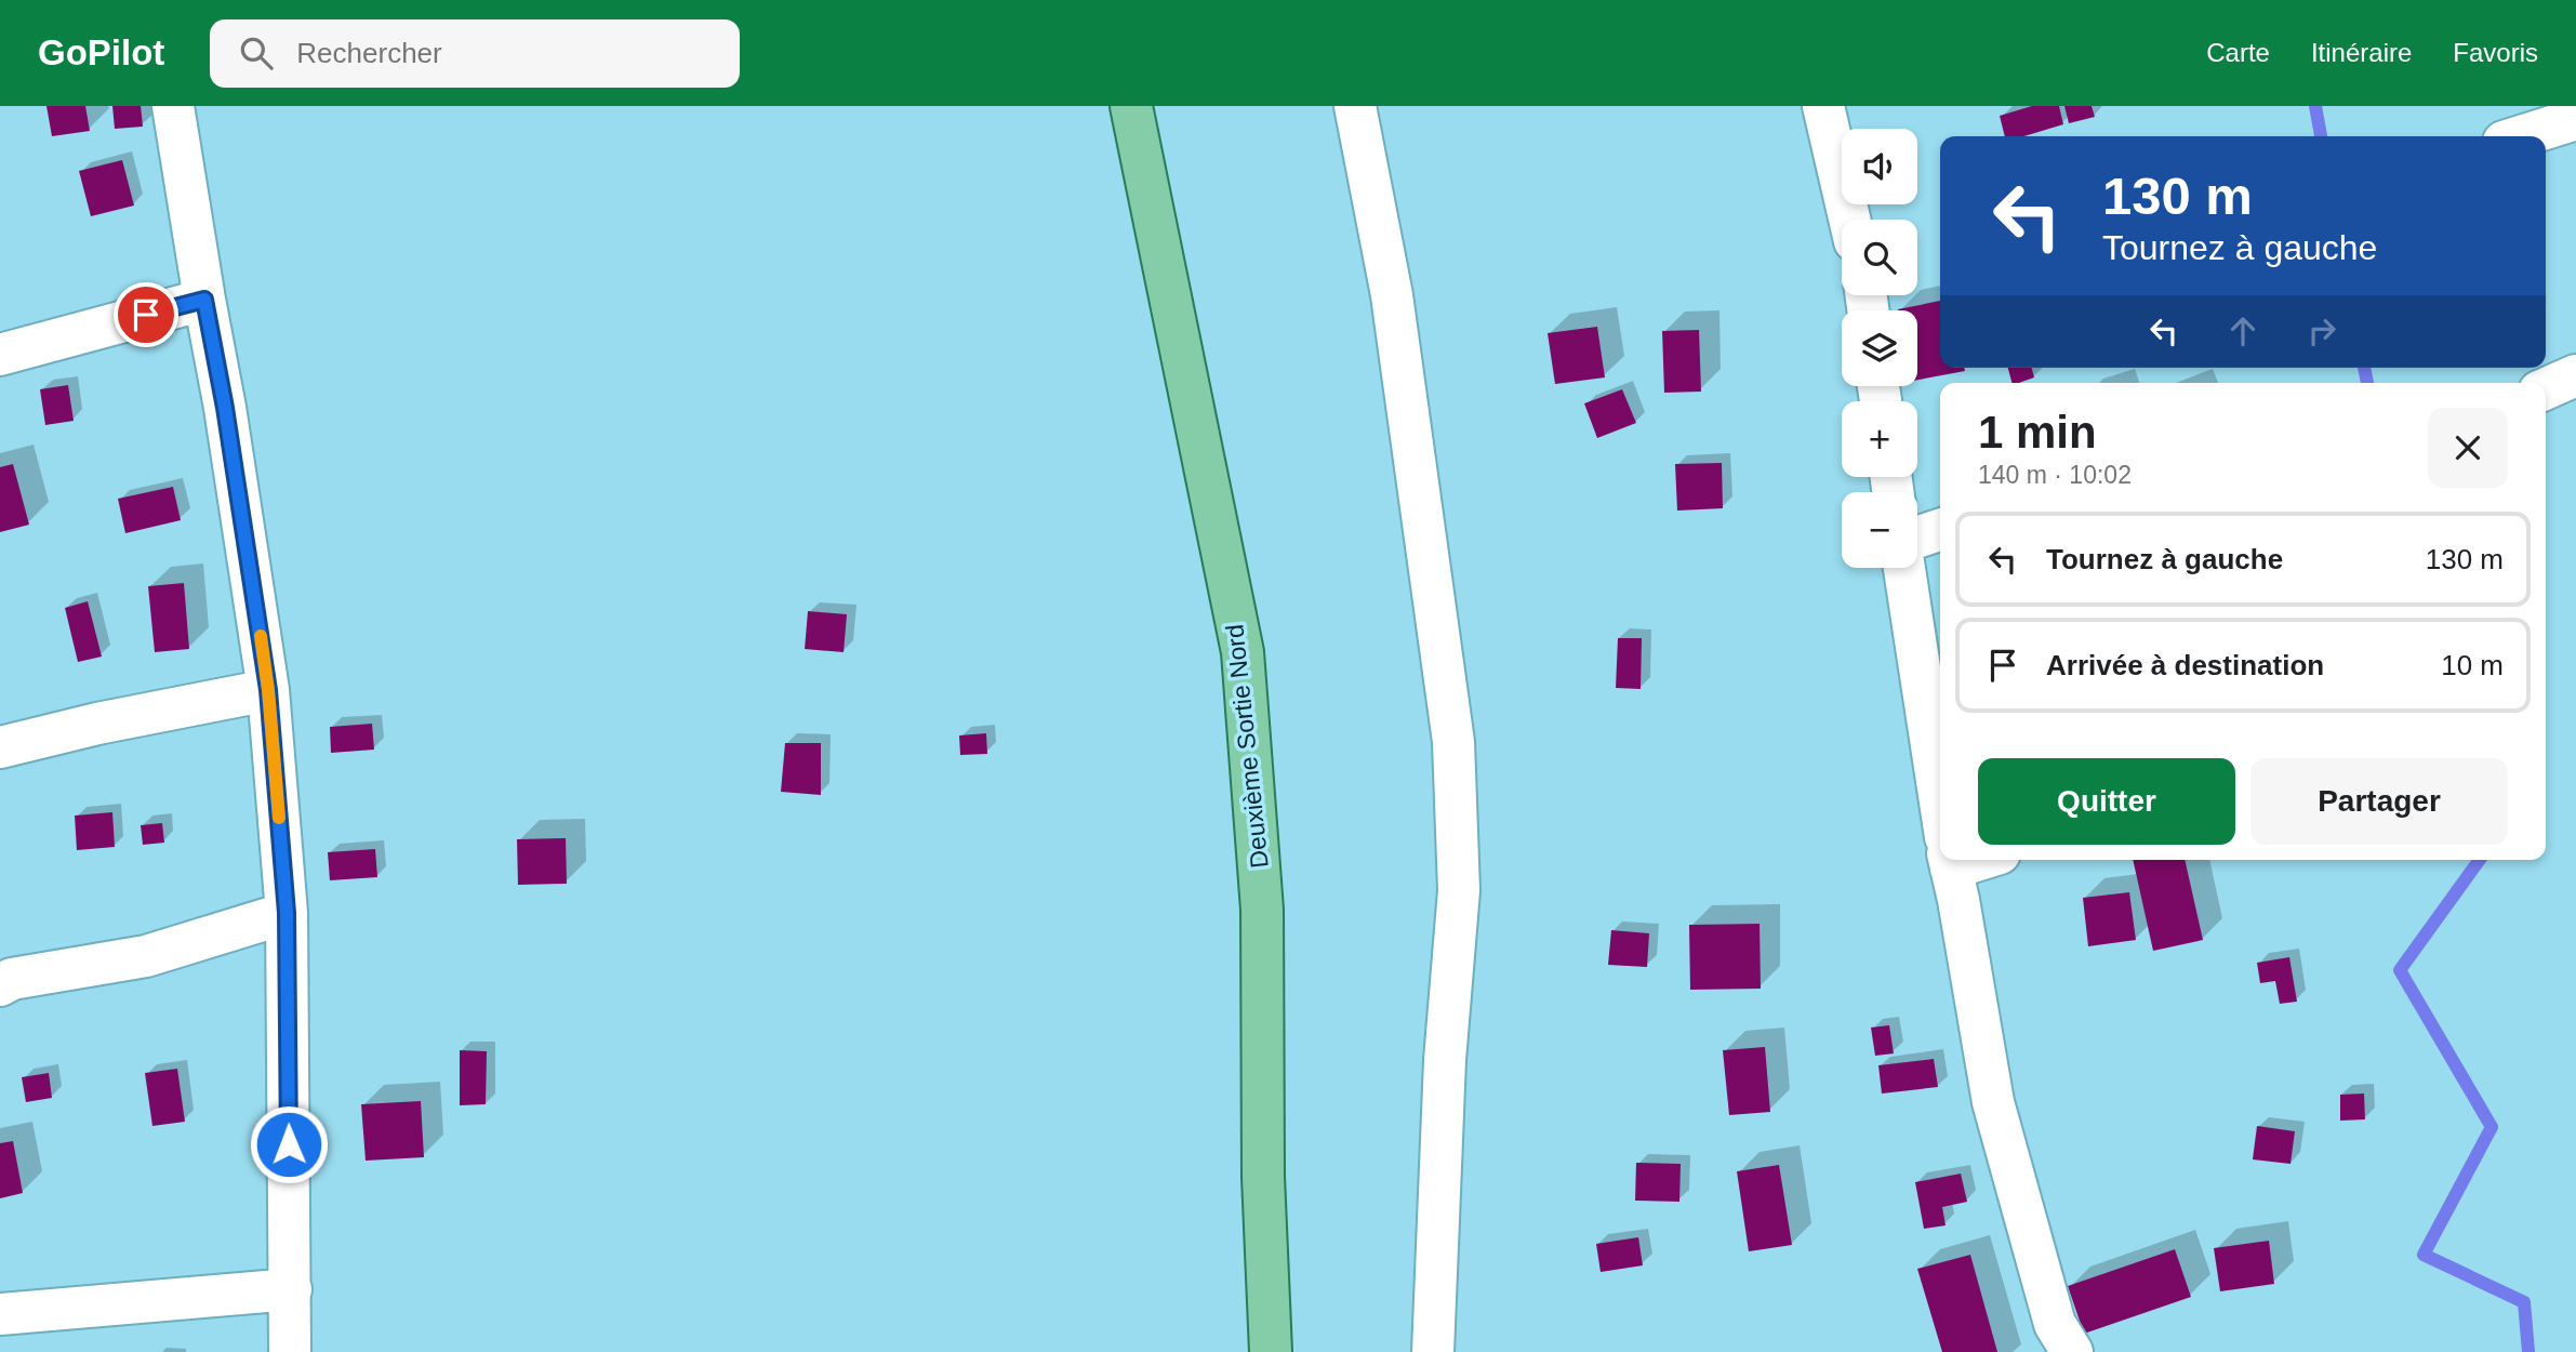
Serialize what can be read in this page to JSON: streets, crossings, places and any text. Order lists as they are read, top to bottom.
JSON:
{
  "streets": {
    "main road": ["Deuxième Sortie Nord"]
  },
  "page": {
    "header": "GoPilot",
    "search": "Rechercher",
    "nav": ["Carte", "Itinéraire", "Favoris"],
    "map_buttons": ["+", "−"],
    "turn": ["130 m", "Tournez à gauche"],
    "heading": ["1 min", "140 m · 10:02"],
    "list": [
      {
        "name": "Tournez à gauche",
        "value": "130 m"
      },
      {
        "name": "Arrivée à destination",
        "value": "10 m"
      }
    ],
    "buttons": ["Quitter", "Partager"]
  }
}
